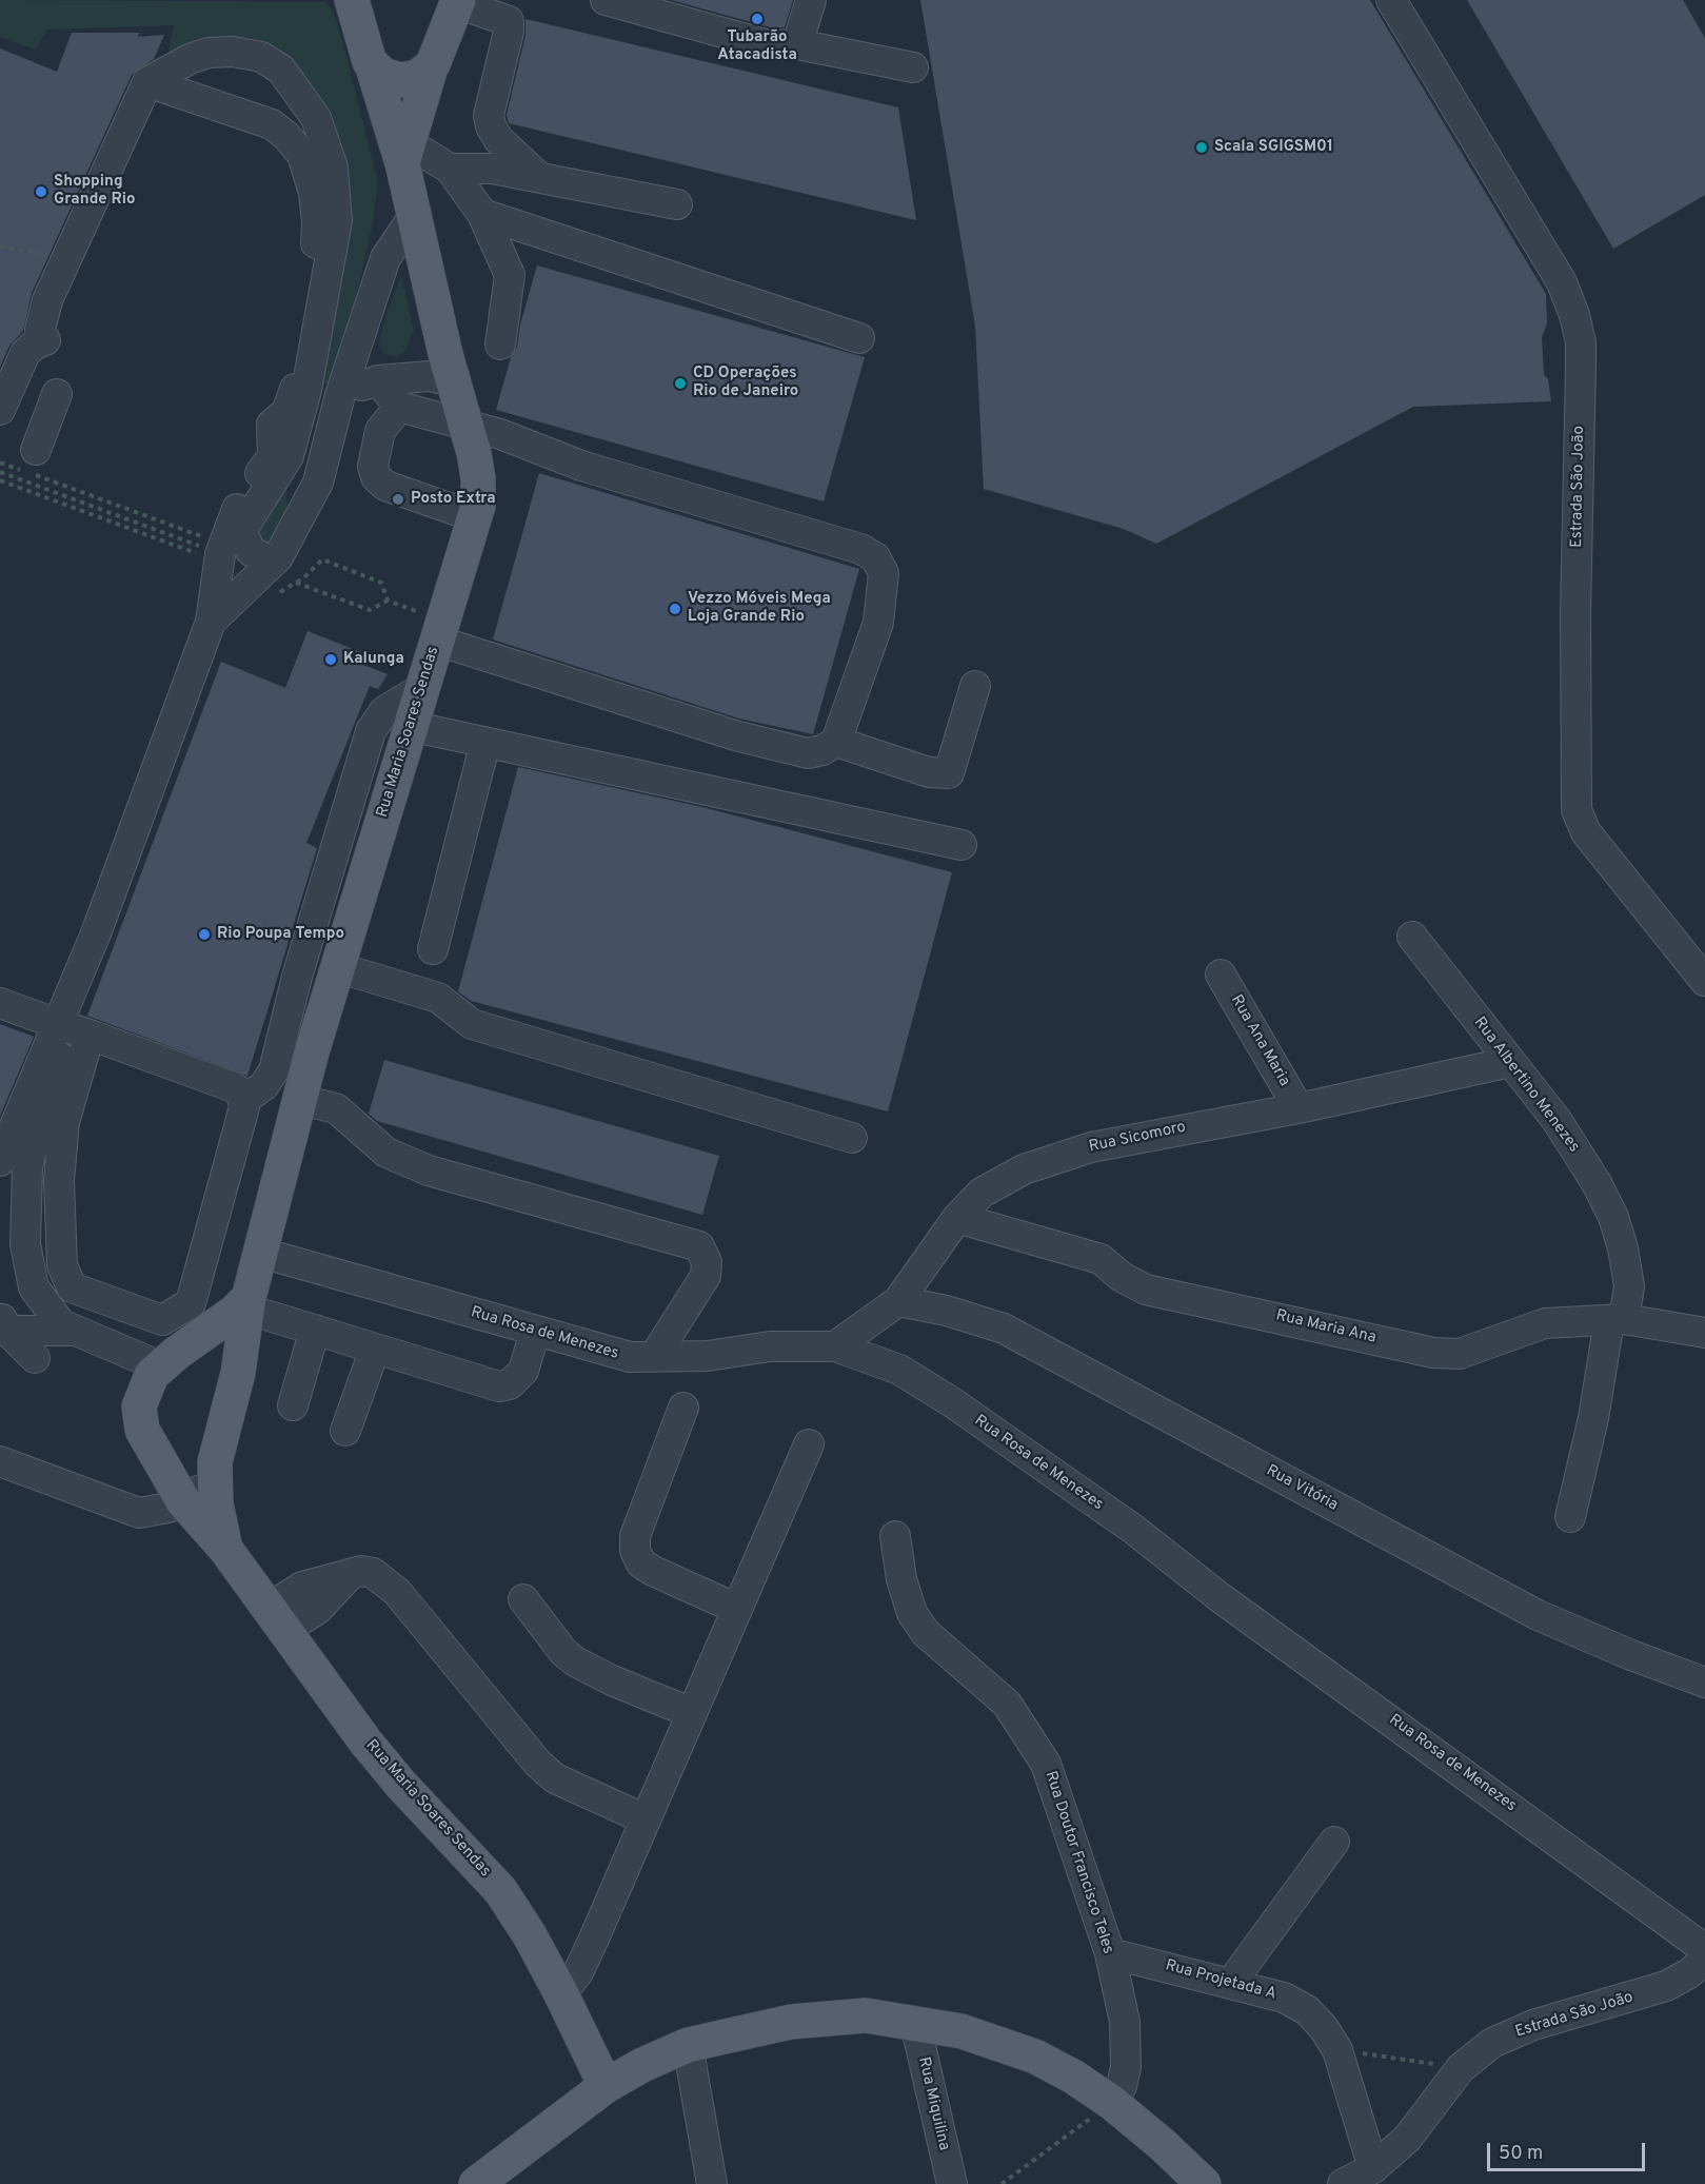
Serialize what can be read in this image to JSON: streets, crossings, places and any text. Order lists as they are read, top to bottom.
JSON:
{
  "streets": {
    "main road": ["Rua Maria Soares Sendas"],
    "street": [
      "Estrada São João",
      "Rua Ana Maria",
      "Rua Albertino Menezes",
      "Rua Sicomoro",
      "Rua Maria Ana",
      "Rua Rosa de Menezes",
      "Rua Vitória",
      "Rua Doutor Francisco Teles",
      "Rua Projetada A",
      "Rua Miquilina"
    ]
  },
  "crossings": [
    ["Estrada São João", "Rua Projetada A"],
    ["Rua Maria Soares Sendas", "Rua Rosa de Menezes"],
    ["Rua Ana Maria", "Rua Sicomoro"],
    ["Rua Albertino Menezes", "Rua Sicomoro"],
    ["Rua Albertino Menezes", "Rua Maria Ana"],
    ["Rua Sicomoro", "Rua Maria Ana"],
    ["Rua Sicomoro", "Rua Rosa de Menezes"],
    ["Rua Sicomoro", "Rua Vitória"],
    ["Rua Doutor Francisco Teles", "Rua Projetada A"]
  ],
  "places": [
    "Tubarão Atacadista",
    "Scala SGIGSM01",
    "Shopping Grande Rio",
    "CD Operações Rio de Janeiro",
    "Posto Extra",
    "Vezzo Móveis Mega Loja Grande Rio",
    "Kalunga",
    "Rio Poupa Tempo"
  ],
  "scale_bar": "50 m"
}
